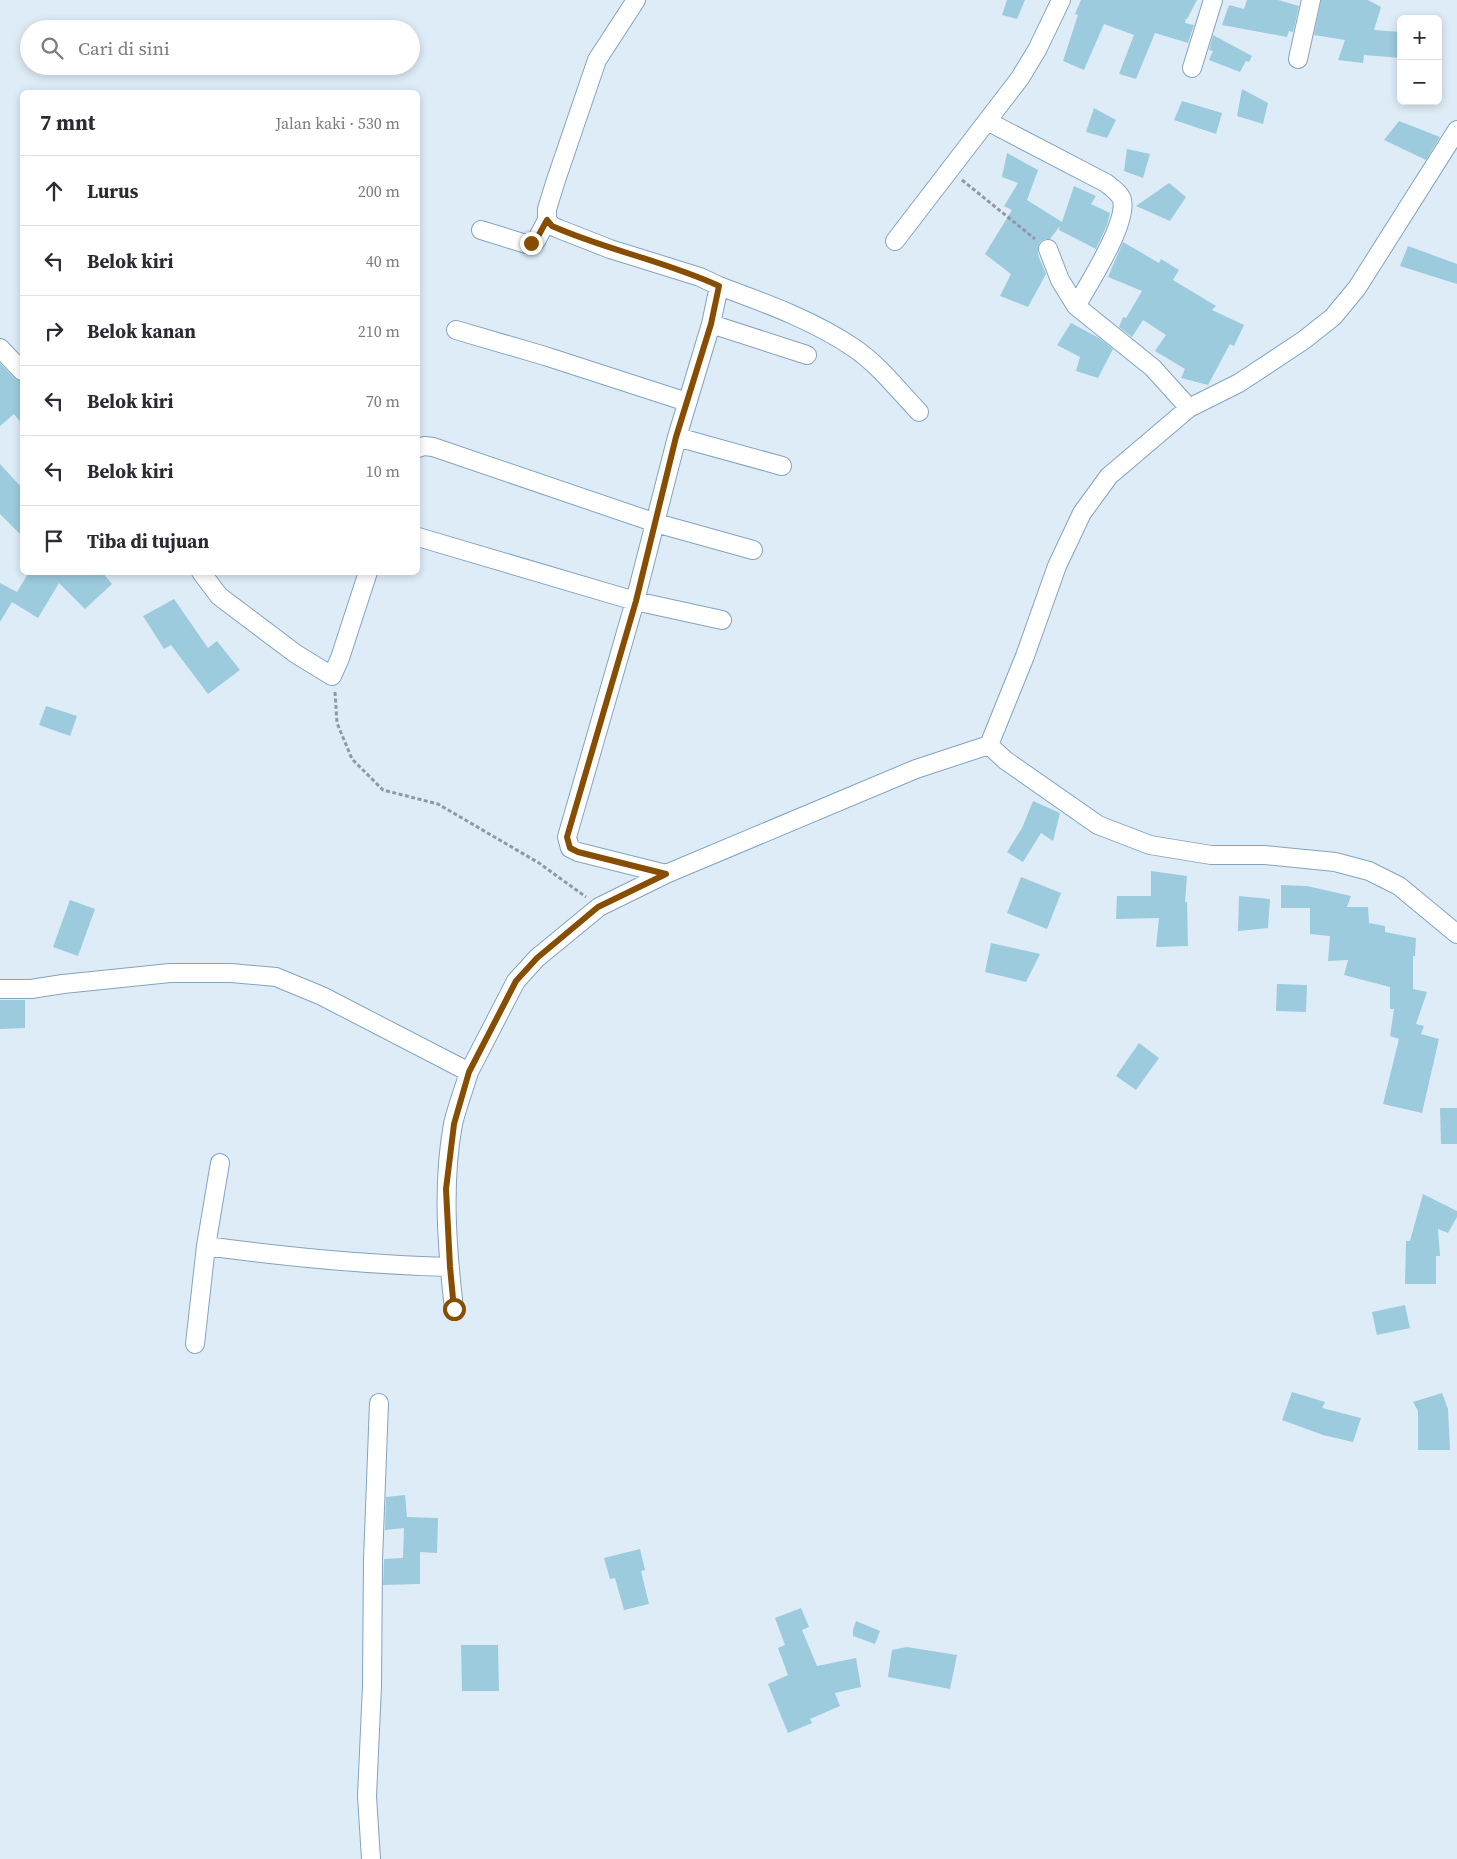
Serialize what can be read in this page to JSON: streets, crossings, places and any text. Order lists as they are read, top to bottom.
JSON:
{
  "page": {
    "map_buttons": ["+", "−"],
    "search": "Cari di sini",
    "heading": ["7 mnt", "Jalan kaki · 530 m"],
    "list": [
      ["Lurus", "200 m"],
      ["Belok kiri", "40 m"],
      ["Belok kanan", "210 m"],
      ["Belok kiri", "70 m"],
      ["Belok kiri", "10 m"],
      "Tiba di tujuan"
    ]
  }
}
